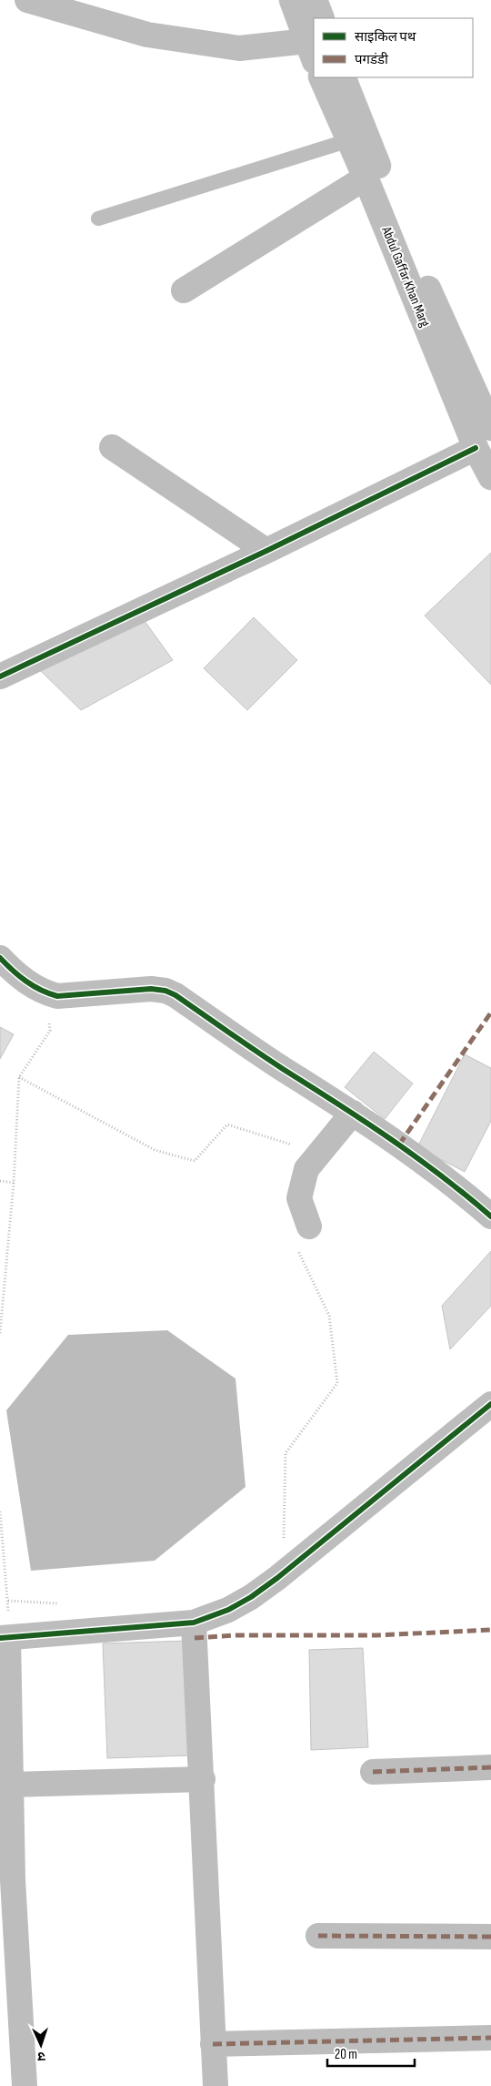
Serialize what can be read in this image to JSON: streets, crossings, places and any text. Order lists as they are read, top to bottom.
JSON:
{
  "streets": {
    "street": ["Abdul Gaffar Khan Marg"]
  },
  "legend": ["साइकिल पथ", "पगडंडी"],
  "scale_bar": "20 m",
  "north": "bottom"
}
